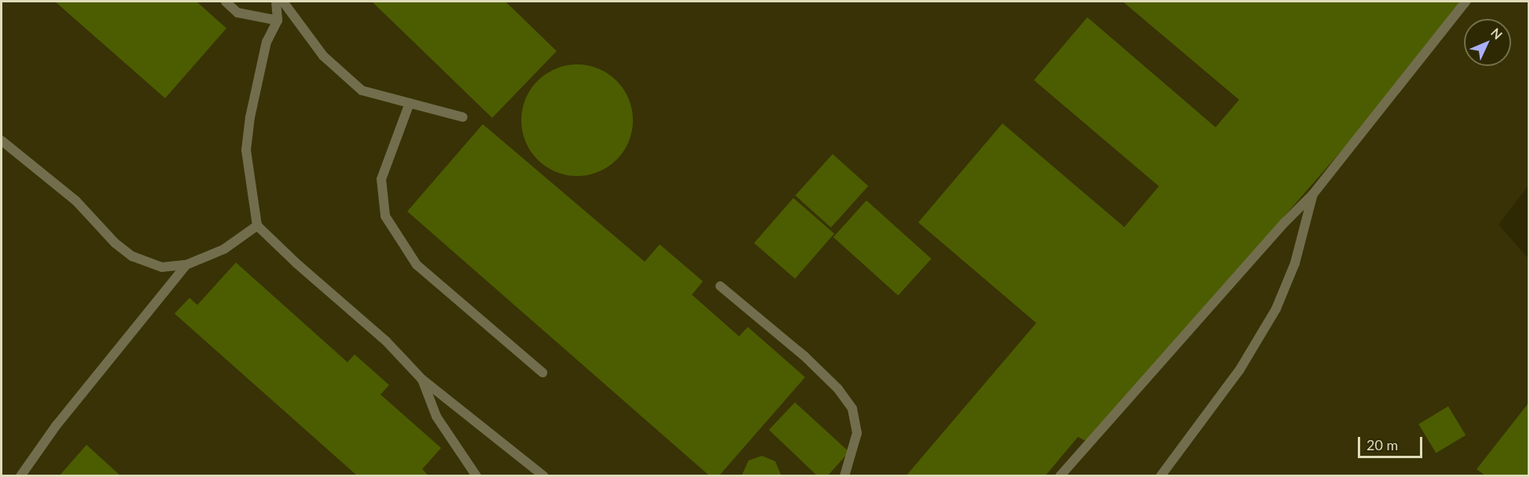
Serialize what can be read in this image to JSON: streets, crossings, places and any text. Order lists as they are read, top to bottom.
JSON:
{
  "scale_bar": "20 m",
  "north": "top right"
}
